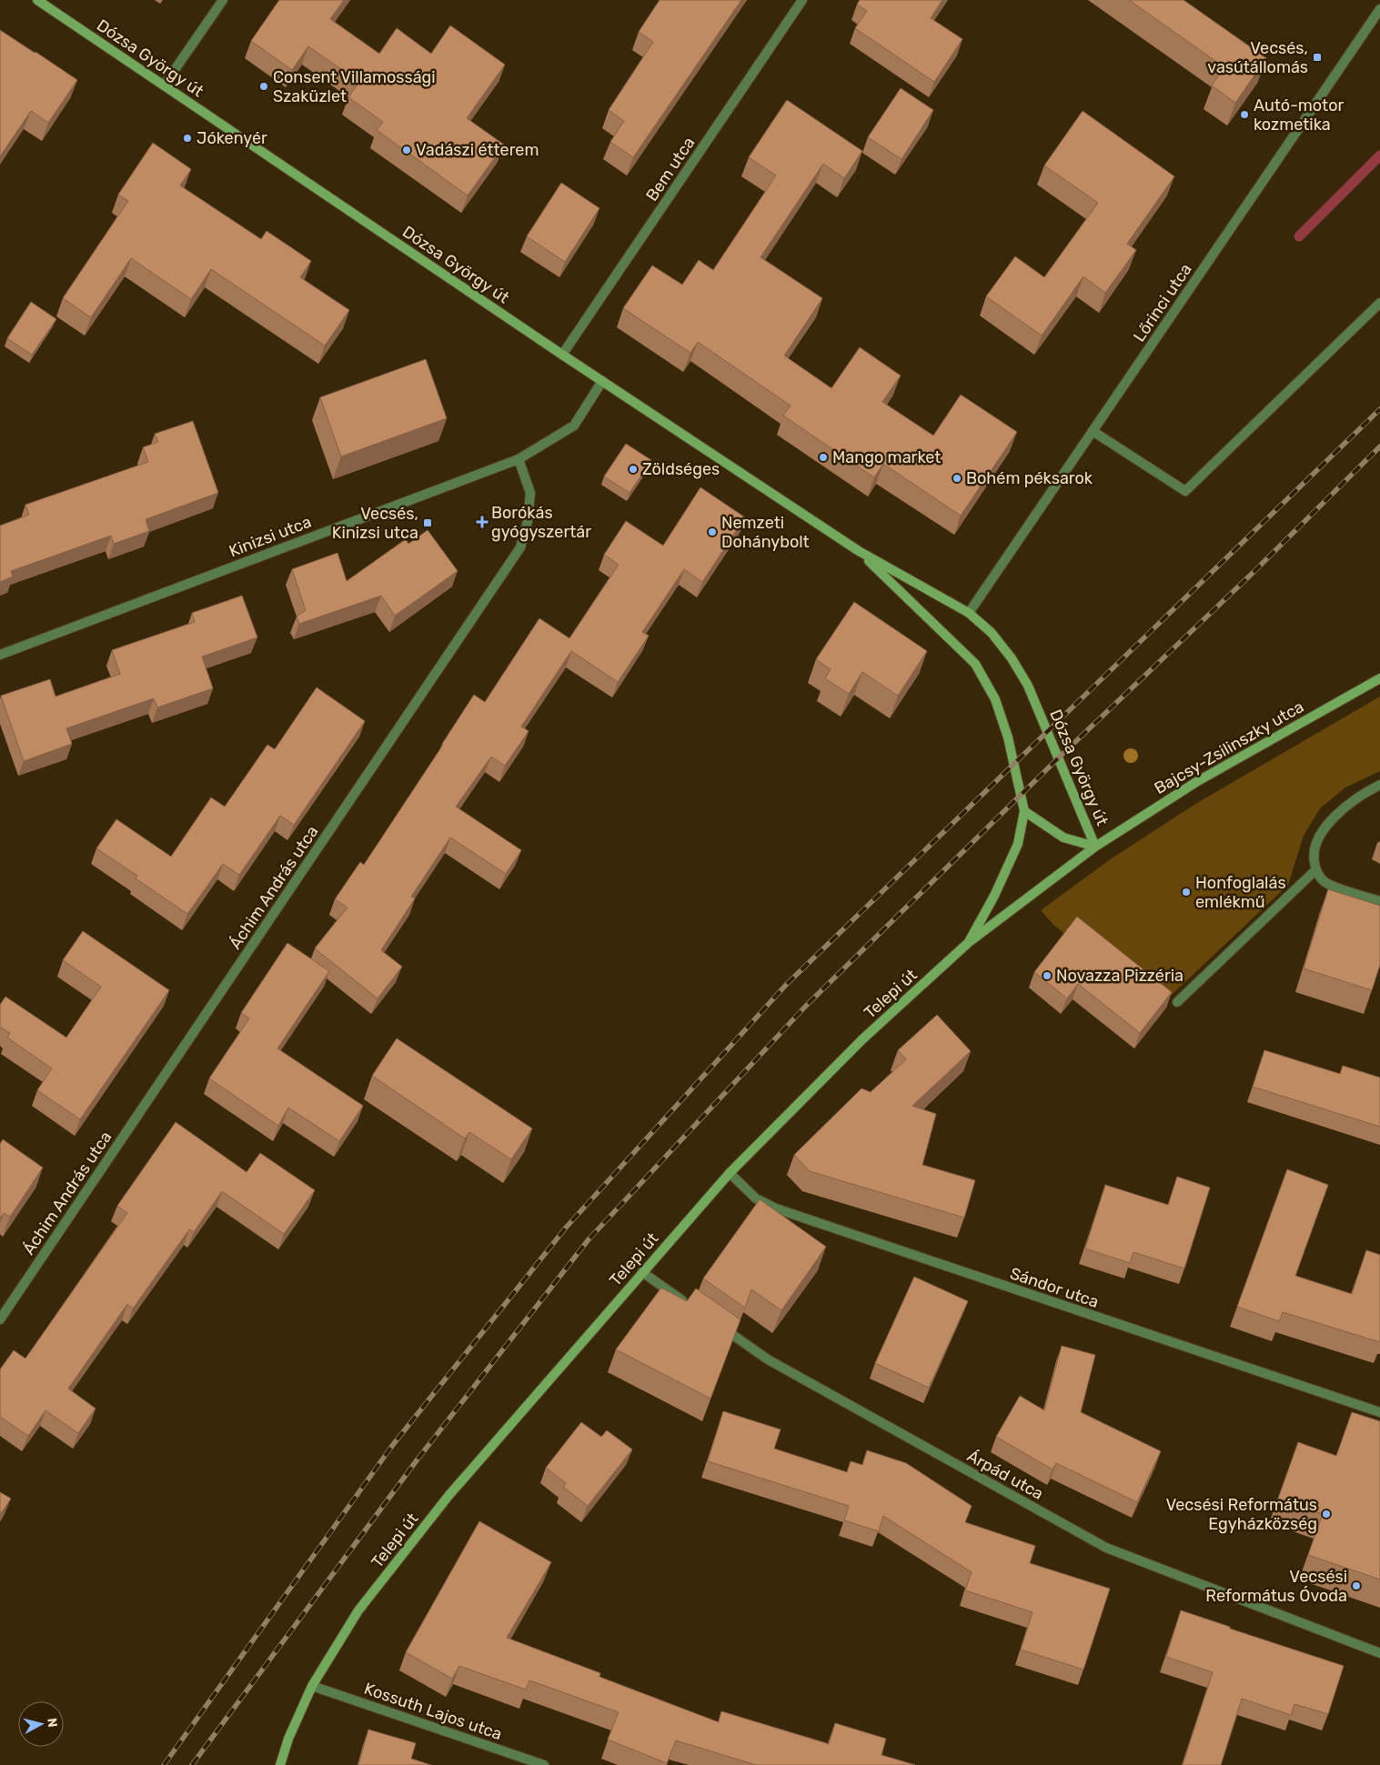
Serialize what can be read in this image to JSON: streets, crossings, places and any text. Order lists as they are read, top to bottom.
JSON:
{
  "streets": {
    "main road": ["Dózsa György út", "Bajcsy-Zsilinszky utca", "Telepi út"],
    "street": [
      "Bem utca",
      "Lőrinci utca",
      "Kinizsi utca",
      "Áchim András utca",
      "Sándor utca",
      "Árpád utca",
      "Kossuth Lajos utca"
    ]
  },
  "crossings": [
    ["Dózsa György út", "Bem utca"],
    ["Dózsa György út", "Lőrinci utca"],
    ["Dózsa György út", "Kinizsi utca"],
    ["Dózsa György út", "Bajcsy-Zsilinszky utca"],
    ["Dózsa György út", "Telepi út"],
    ["Kinizsi utca", "Áchim András utca"],
    ["Bajcsy-Zsilinszky utca", "Telepi út"],
    ["Telepi út", "Sándor utca"],
    ["Telepi út", "Kossuth Lajos utca"]
  ],
  "places": {
    "transit": ["Vecsés, vasútállomás", "Vecsés, Kinizsi utca"],
    "other": [
      "Consent Villamossági Szaküzlet",
      "Autó-motor kozmetika",
      "Jókenyér",
      "Vadászi étterem",
      "Mango market",
      "Zöldséges",
      "Bohém péksarok",
      "Nemzeti Dohánybolt",
      "Honfoglalás emlékmű",
      "Novazza Pizzéria",
      "Vecsési Református Egyházközség",
      "Vecsési Református Óvoda"
    ],
    "health": ["Borókás gyógyszertár"]
  },
  "north": "right"
}
